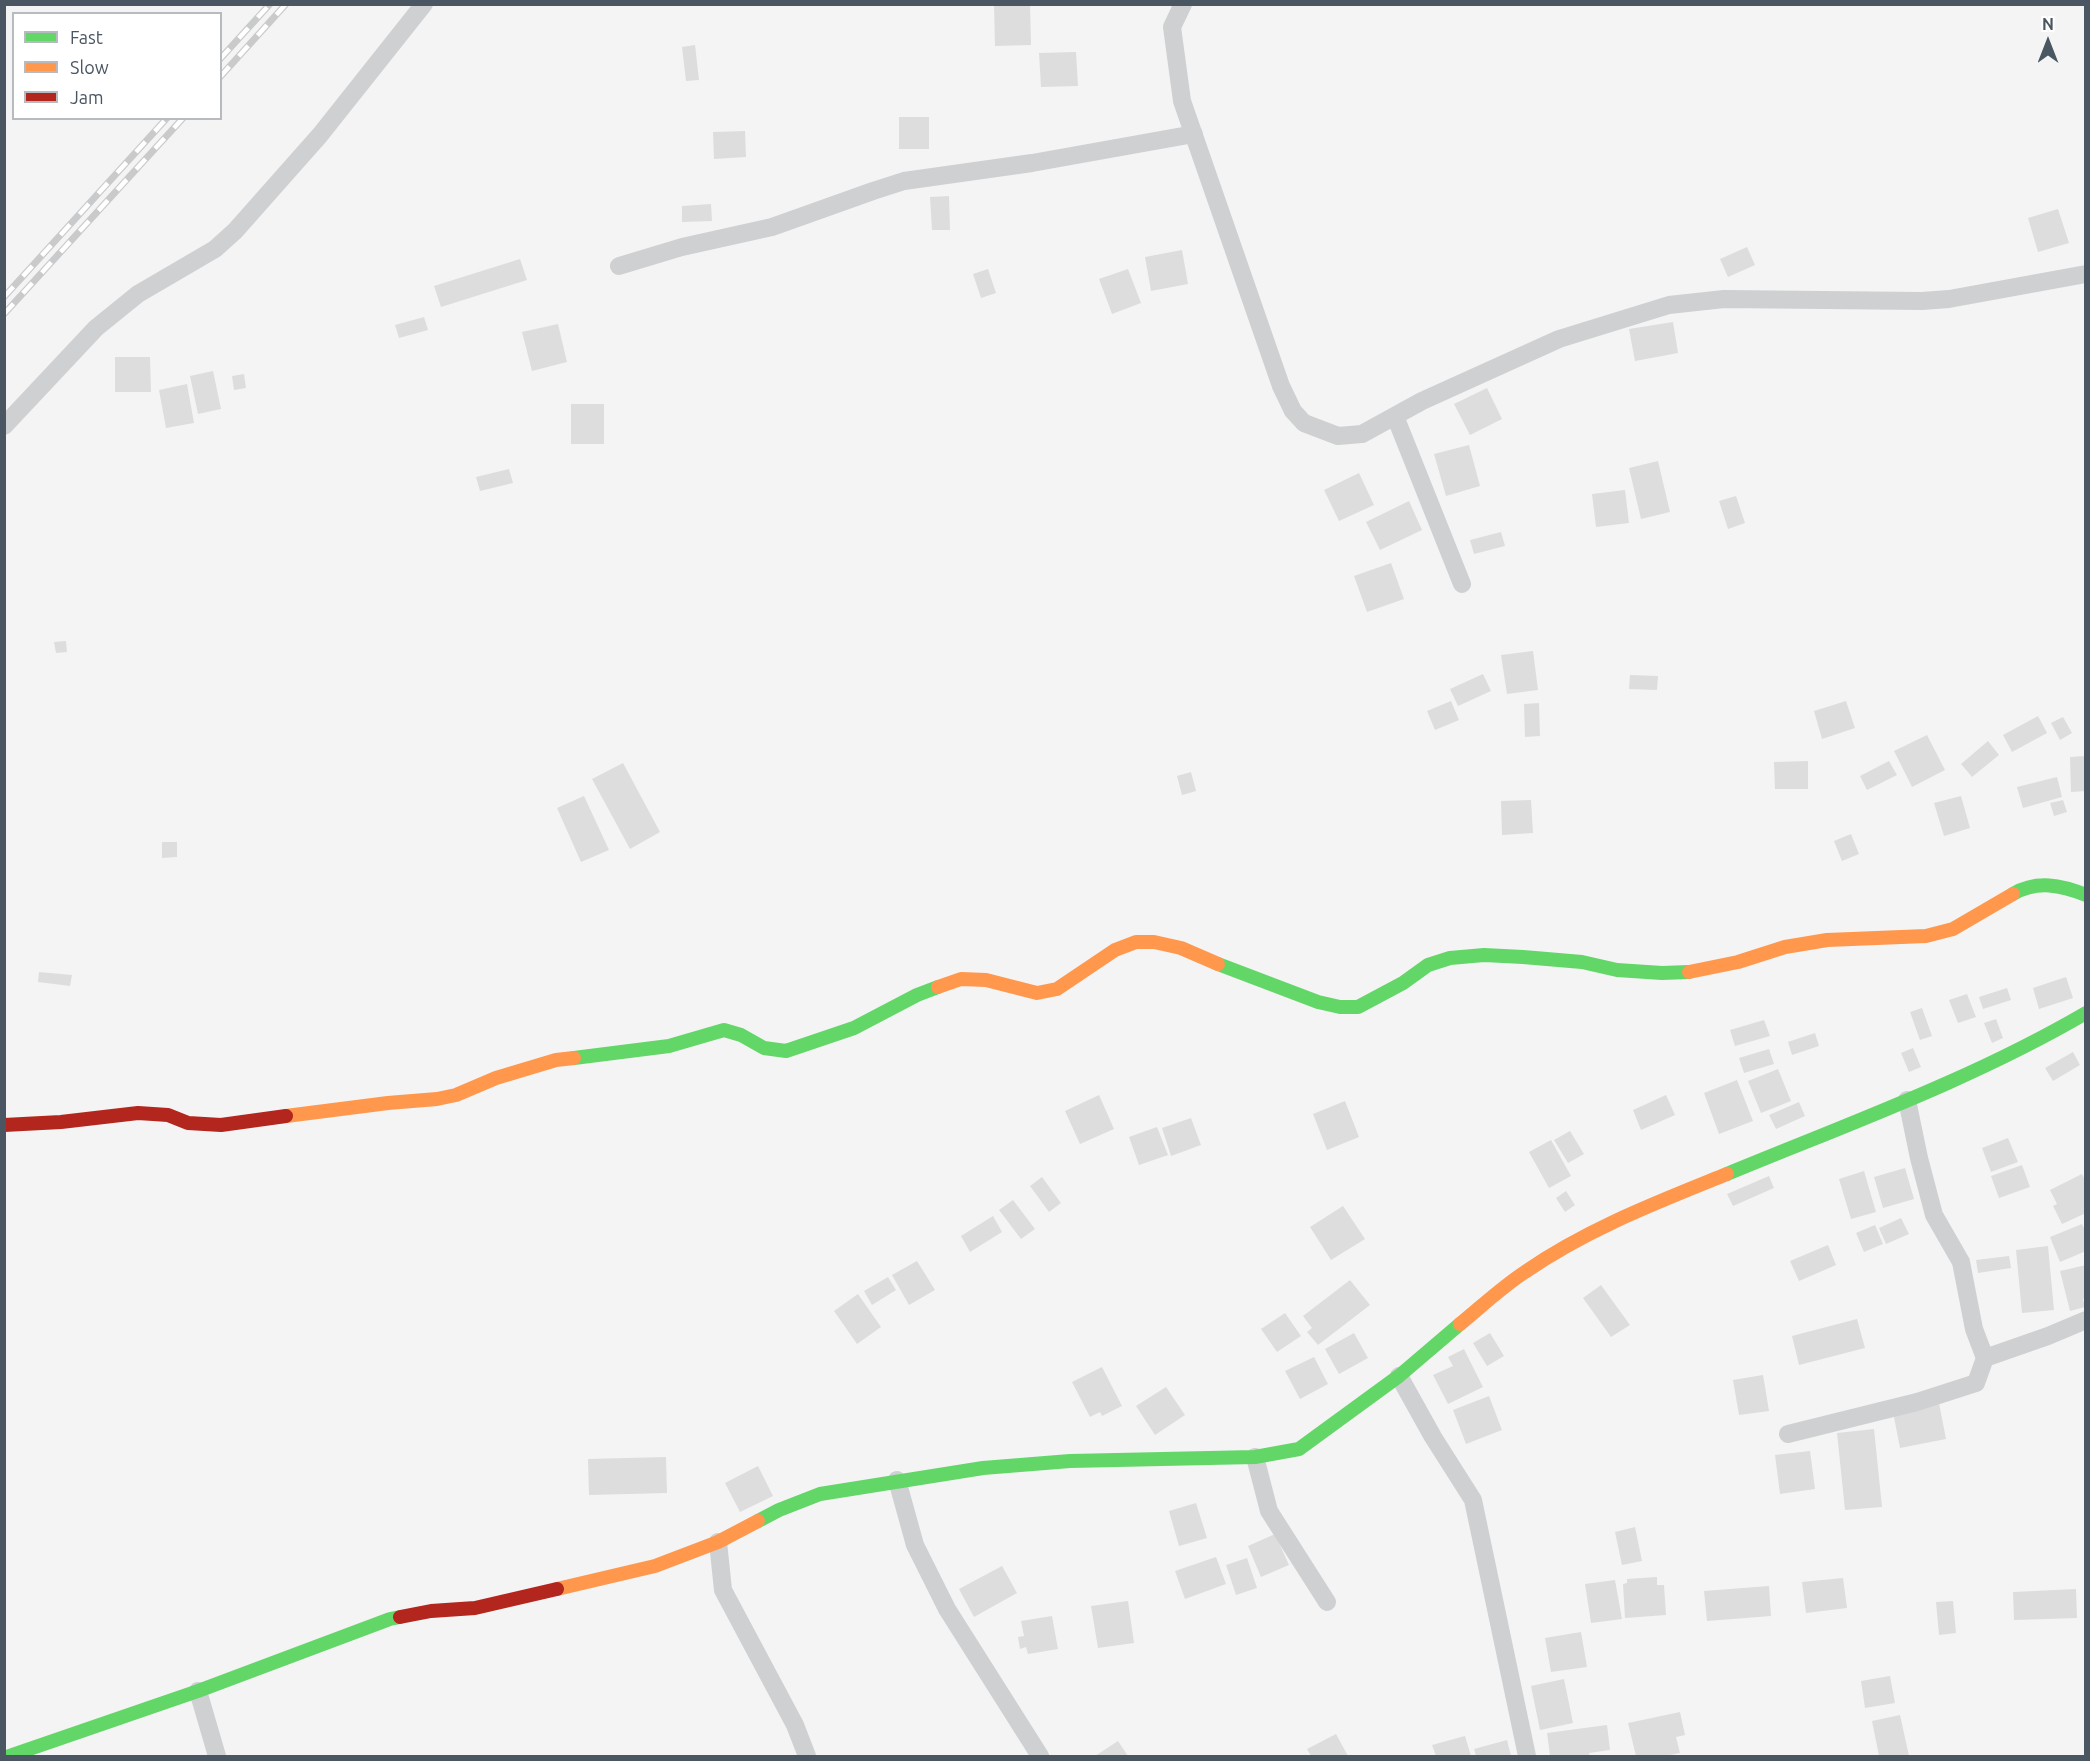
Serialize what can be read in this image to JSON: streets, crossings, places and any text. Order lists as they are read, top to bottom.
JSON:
{
  "legend": ["Fast", "Slow", "Jam"],
  "north": "top"
}
